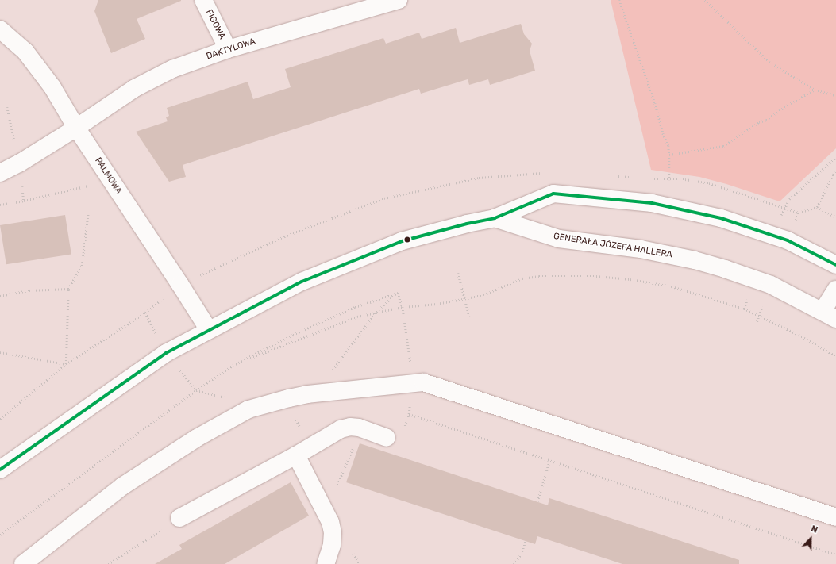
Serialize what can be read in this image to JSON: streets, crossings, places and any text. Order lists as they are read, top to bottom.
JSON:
{
  "streets": {
    "main road": [
      "FIGOWA",
      "DAKTYLOWA",
      "PALMOWA",
      "GENERAŁA JÓZEFA HALLERA"
    ]
  },
  "crossings": [
    ["FIGOWA", "DAKTYLOWA"],
    ["DAKTYLOWA", "PALMOWA"],
    ["PALMOWA", "GENERAŁA JÓZEFA HALLERA"]
  ],
  "north": "top"
}
